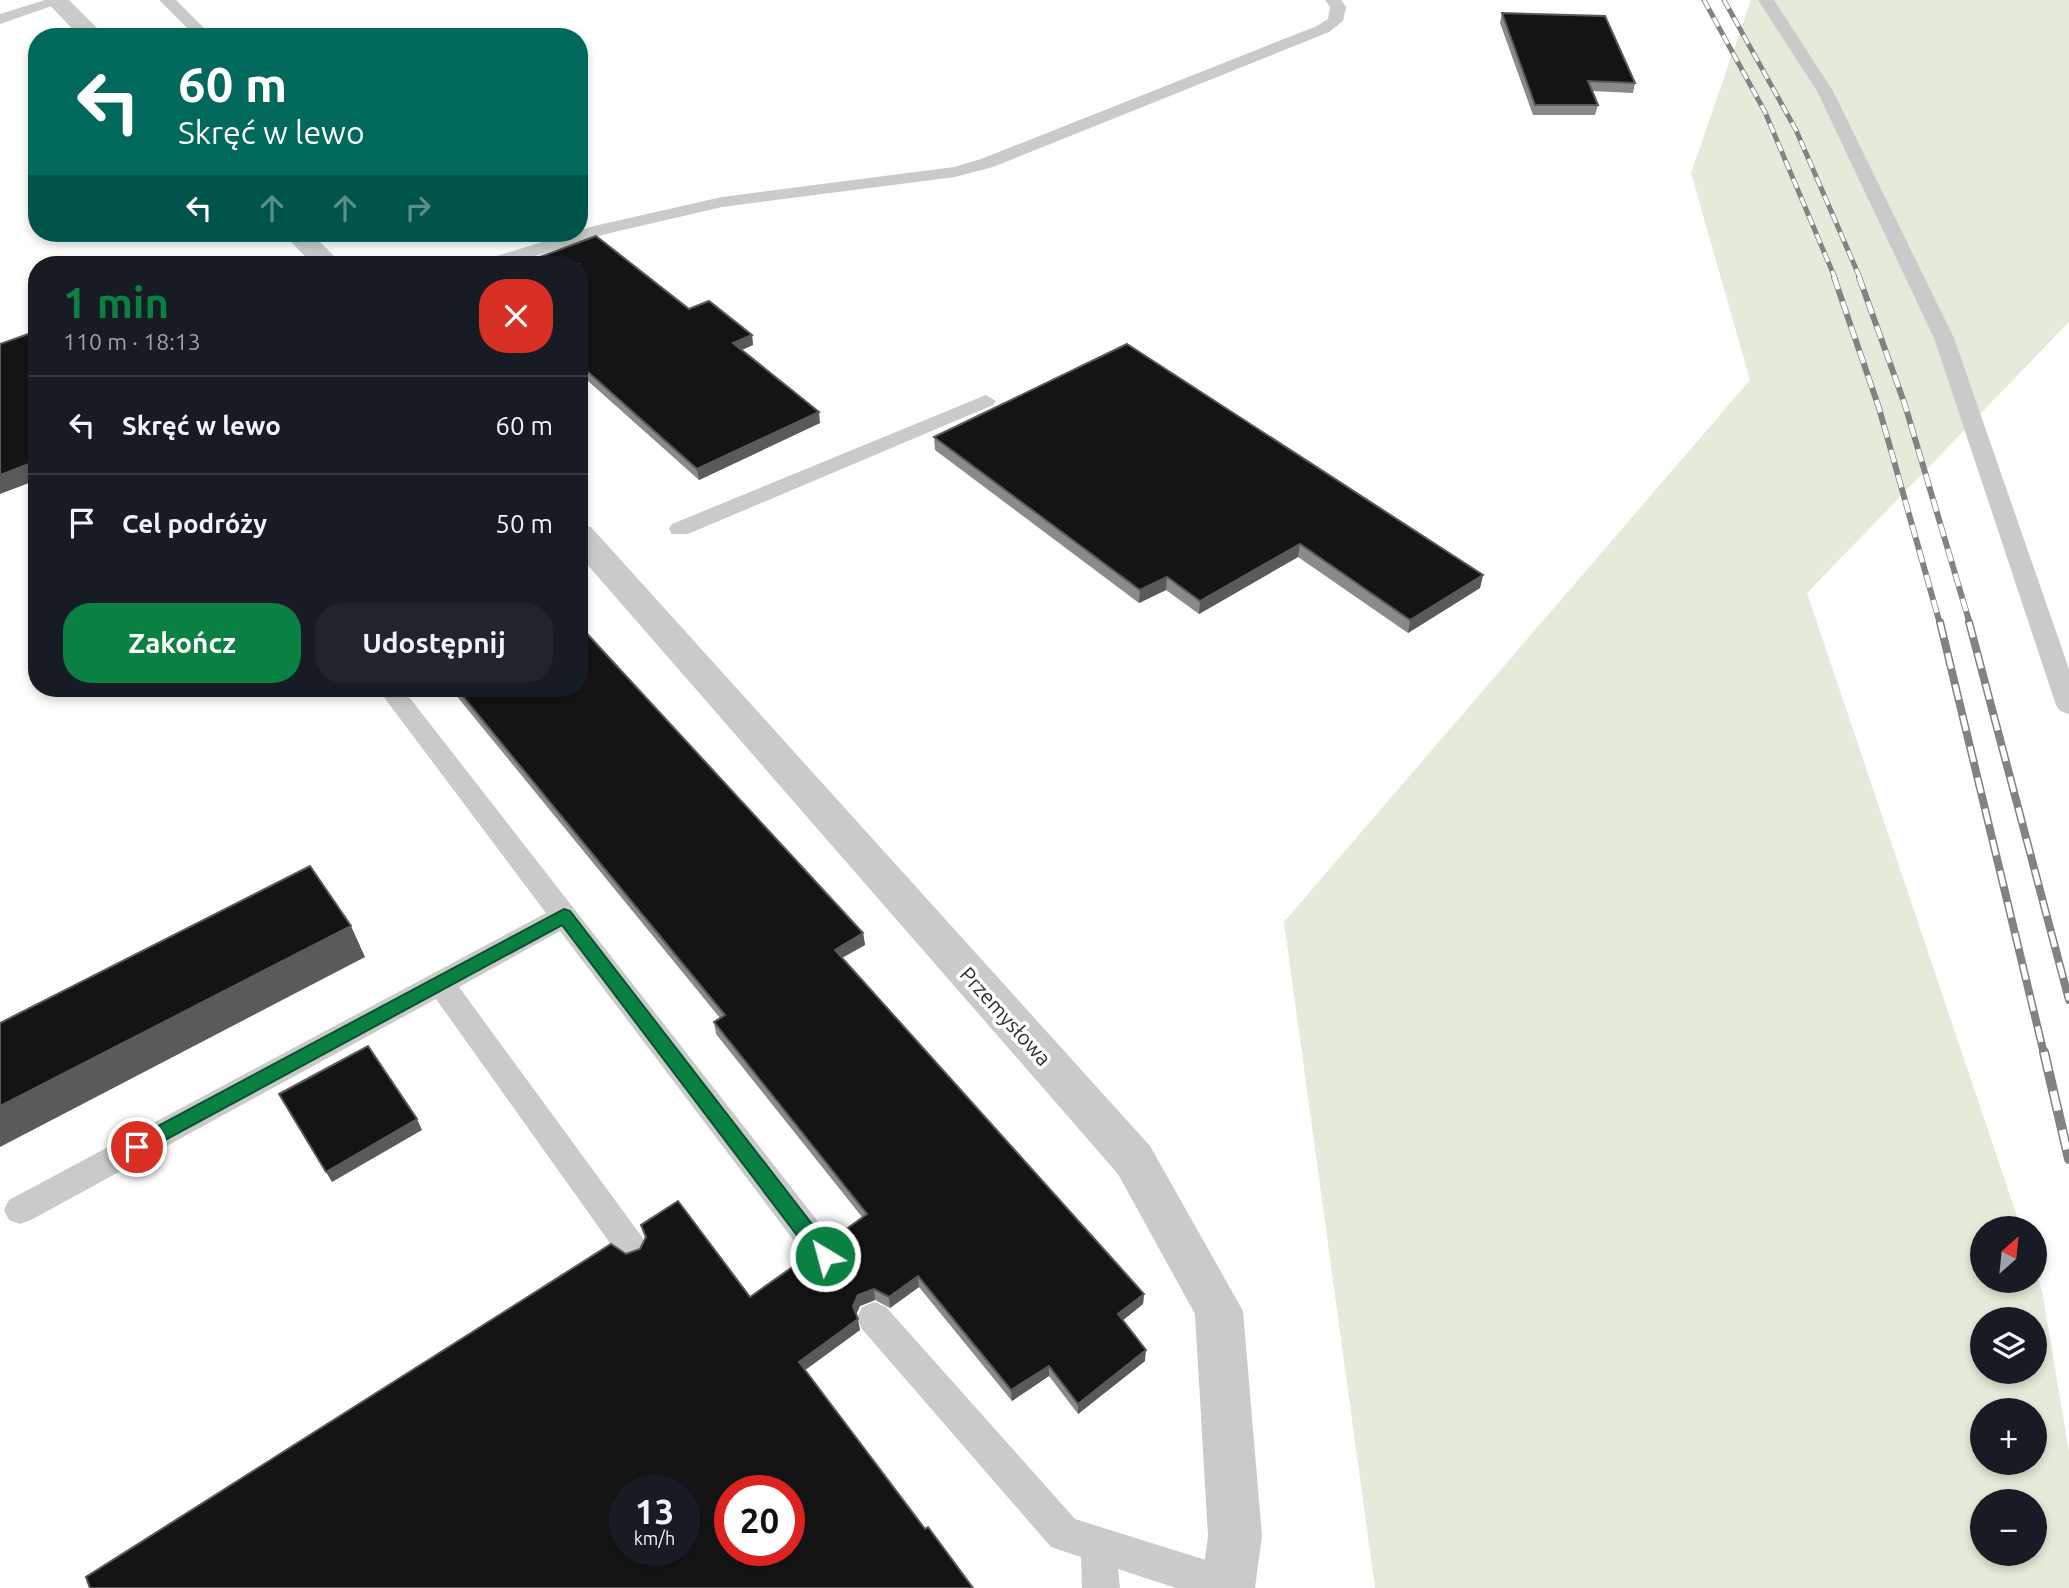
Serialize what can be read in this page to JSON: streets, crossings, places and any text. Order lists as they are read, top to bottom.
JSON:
{
  "streets": {
    "street": ["Przemysłowa"]
  },
  "north": "top right",
  "page": {
    "turn": ["60 m", "Skręć w lewo"],
    "heading": ["1 min", "110 m · 18:13"],
    "list": [
      {
        "name": "Skręć w lewo",
        "value": "60 m"
      },
      {
        "name": "Cel podróży",
        "value": "50 m"
      }
    ],
    "buttons": ["Zakończ", "Udostępnij"],
    "map_buttons": ["+", "−"],
    "speed": "13 km/h",
    "limit": "20"
  }
}
